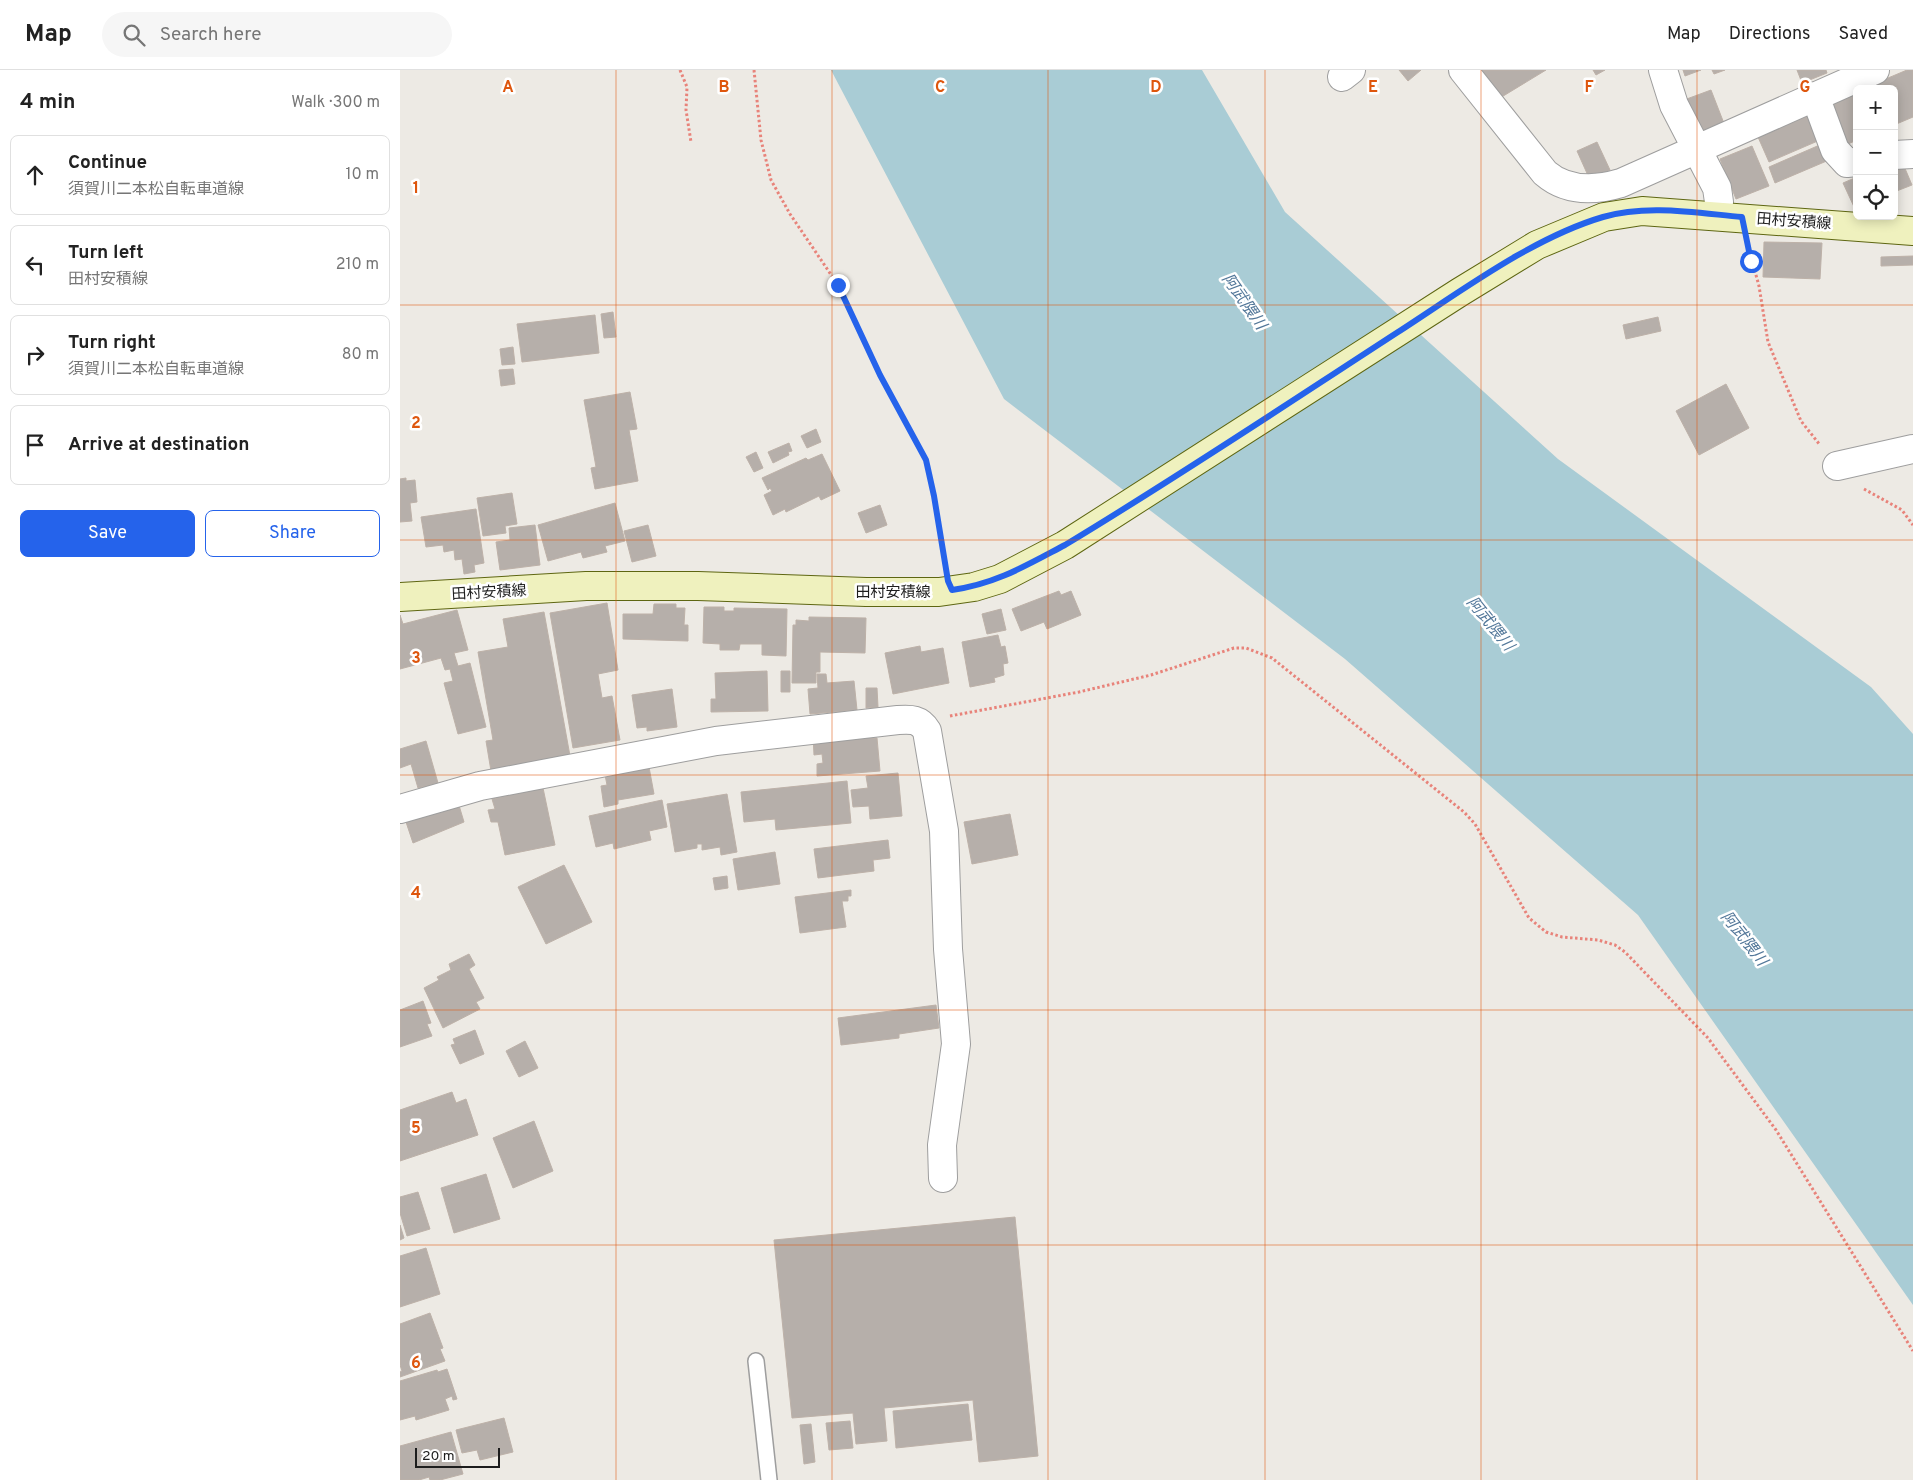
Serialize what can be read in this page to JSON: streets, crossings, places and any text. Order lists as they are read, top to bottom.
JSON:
{
  "streets": {
    "main road": ["田村安積線"]
  },
  "water": ["阿武隈川"],
  "scale_bar": "20 m",
  "page": {
    "header": "Map",
    "search": "Search here",
    "nav": ["Map", "Directions", "Saved"],
    "heading": ["4 min", "Walk · 300 m"],
    "map_buttons": ["+", "−"],
    "list": [
      ["Continue", "須賀川二本松自転車道線", "10 m"],
      ["Turn left", "田村安積線", "210 m"],
      ["Turn right", "須賀川二本松自転車道線", "80 m"],
      "Arrive at destination"
    ],
    "buttons": ["Save", "Share"],
    "scale": "20 m"
  },
  "grid": {
    "columns": [
      "A",
      "B",
      "C",
      "D",
      "E",
      "F",
      "G"
    ],
    "rows": [
      "1",
      "2",
      "3",
      "4",
      "5",
      "6"
    ]
  }
}
